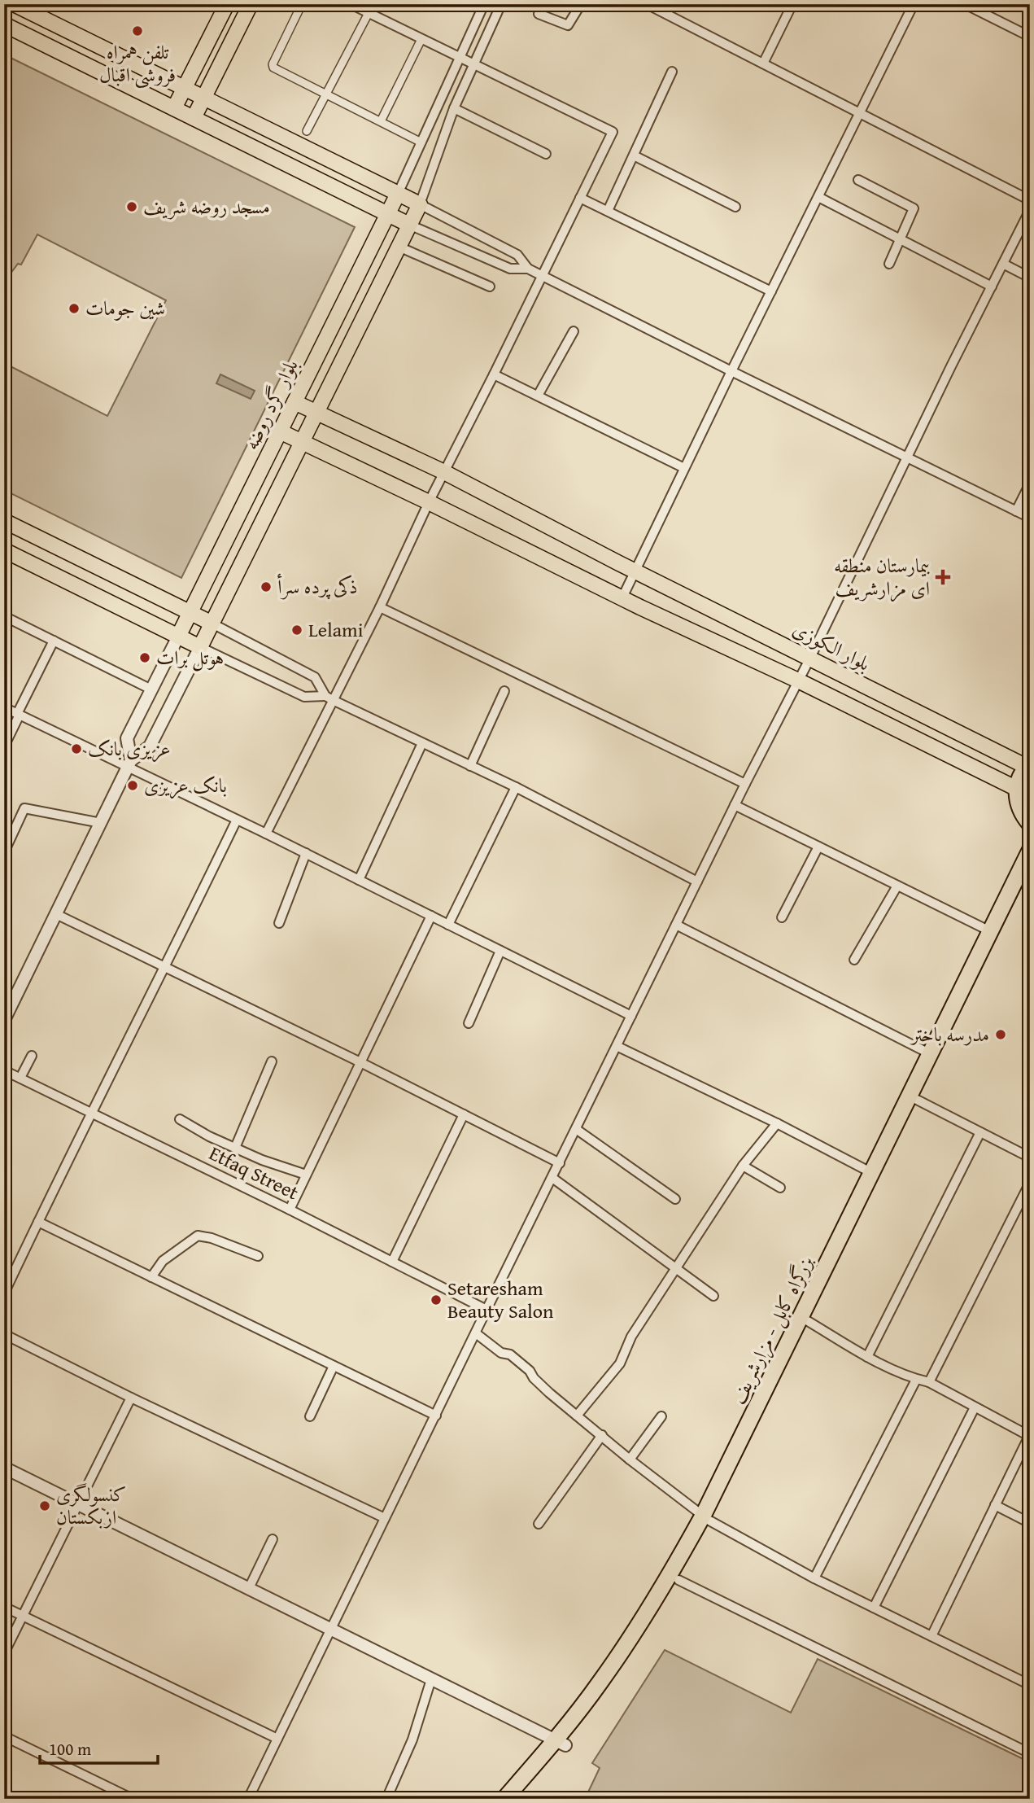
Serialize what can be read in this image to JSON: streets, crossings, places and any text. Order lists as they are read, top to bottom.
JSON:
{
  "streets": {
    "highway": ["بزرگراه کابل - مزارشریف"],
    "main road": ["بلوار گرد روضه", "بلوار الکوزی"],
    "street": ["Etfaq Street"]
  },
  "crossings": [
    ["بلوار گرد روضه", "بلوار الکوزی"]
  ],
  "places": {
    "other": [
      "تلفن همراه فروشی اقبال",
      "مسجد روضه شریف",
      "شین جومات",
      "ذکی پرده سرأ",
      "Lelami",
      "هوتل برات",
      "عزیزی بانک",
      "بانک عزیزی",
      "مدرسه باختر",
      "Setaresham Beauty Salon",
      "کنسولگری ازبکستان"
    ],
    "health": ["بیمارستان منطقه ای مزارشریف"]
  },
  "scale_bar": "100 m"
}
